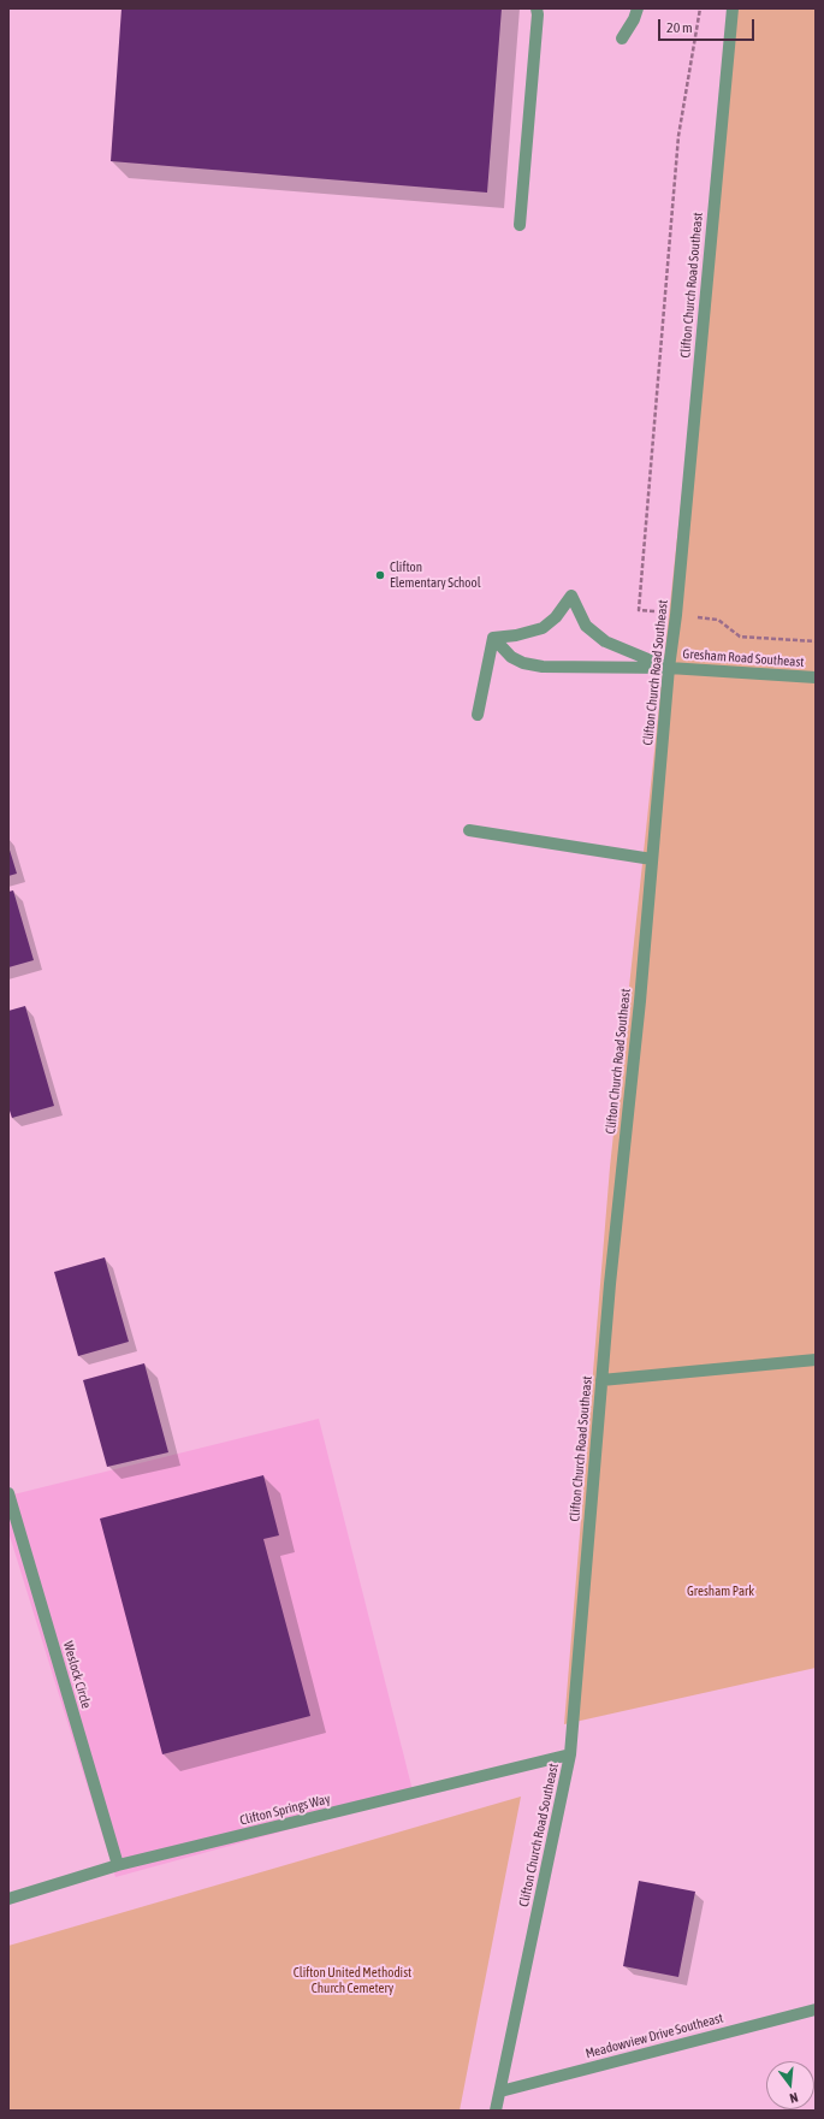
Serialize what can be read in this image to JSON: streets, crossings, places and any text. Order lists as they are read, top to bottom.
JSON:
{
  "streets": {
    "street": [
      "Clifton Church Road Southeast",
      "Gresham Road Southeast",
      "Weslock Circle",
      "Clifton Springs Way",
      "Meadowview Drive Southeast"
    ]
  },
  "crossings": [
    ["Clifton Church Road Southeast", "Gresham Road Southeast"],
    ["Clifton Church Road Southeast", "Clifton Springs Way"],
    ["Clifton Church Road Southeast", "Meadowview Drive Southeast"],
    ["Weslock Circle", "Clifton Springs Way"]
  ],
  "parks": ["Gresham Park", "Clifton United Methodist Church Cemetery"],
  "places": ["Clifton Elementary School"],
  "scale_bar": "20 m",
  "north": "bottom"
}
